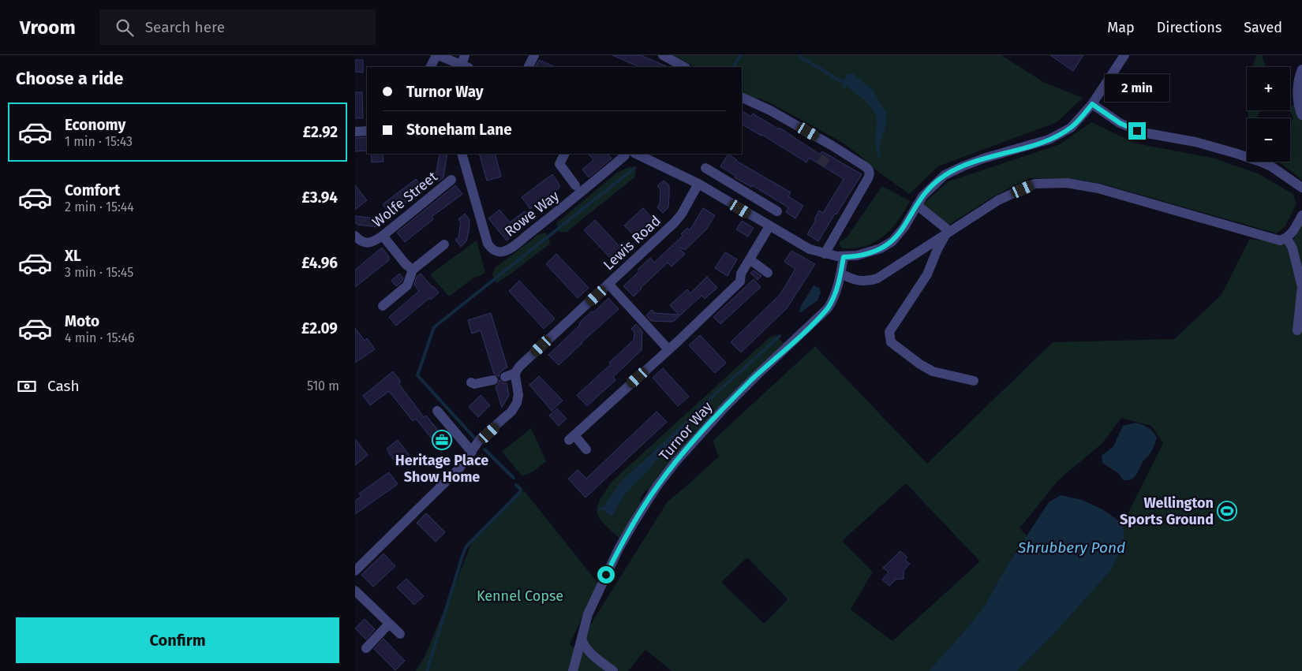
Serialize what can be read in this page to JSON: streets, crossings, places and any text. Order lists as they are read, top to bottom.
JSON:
{
  "streets": {
    "street": [
      "Wolfe Street",
      "Rowe Way",
      "Lewis Road",
      "Turnor Way"
    ]
  },
  "water": ["Shrubbery Pond"],
  "parks": ["Kennel Copse"],
  "places": {
    "office": ["Heritage Place Show Home"],
    "sports": ["Wellington Sports Ground"]
  },
  "page": {
    "header": "Vroom",
    "search": "Search here",
    "nav": ["Map", "Directions", "Saved"],
    "heading": "Choose a ride",
    "map_buttons": ["+", "−"],
    "banner": ["Turnor Way", "Stoneham Lane"],
    "bubble": "2 min",
    "list": [
      {
        "name": "Economy",
        "note": "1 min · 15:43",
        "value": "£2.92"
      },
      {
        "name": "Comfort",
        "note": "2 min · 15:44",
        "value": "£3.94"
      },
      {
        "name": "XL",
        "note": "3 min · 15:45",
        "value": "£4.96"
      },
      {
        "name": "Moto",
        "note": "4 min · 15:46",
        "value": "£2.09"
      }
    ],
    "pay": ["Cash", "510 m"],
    "buttons": "Confirm"
  }
}
